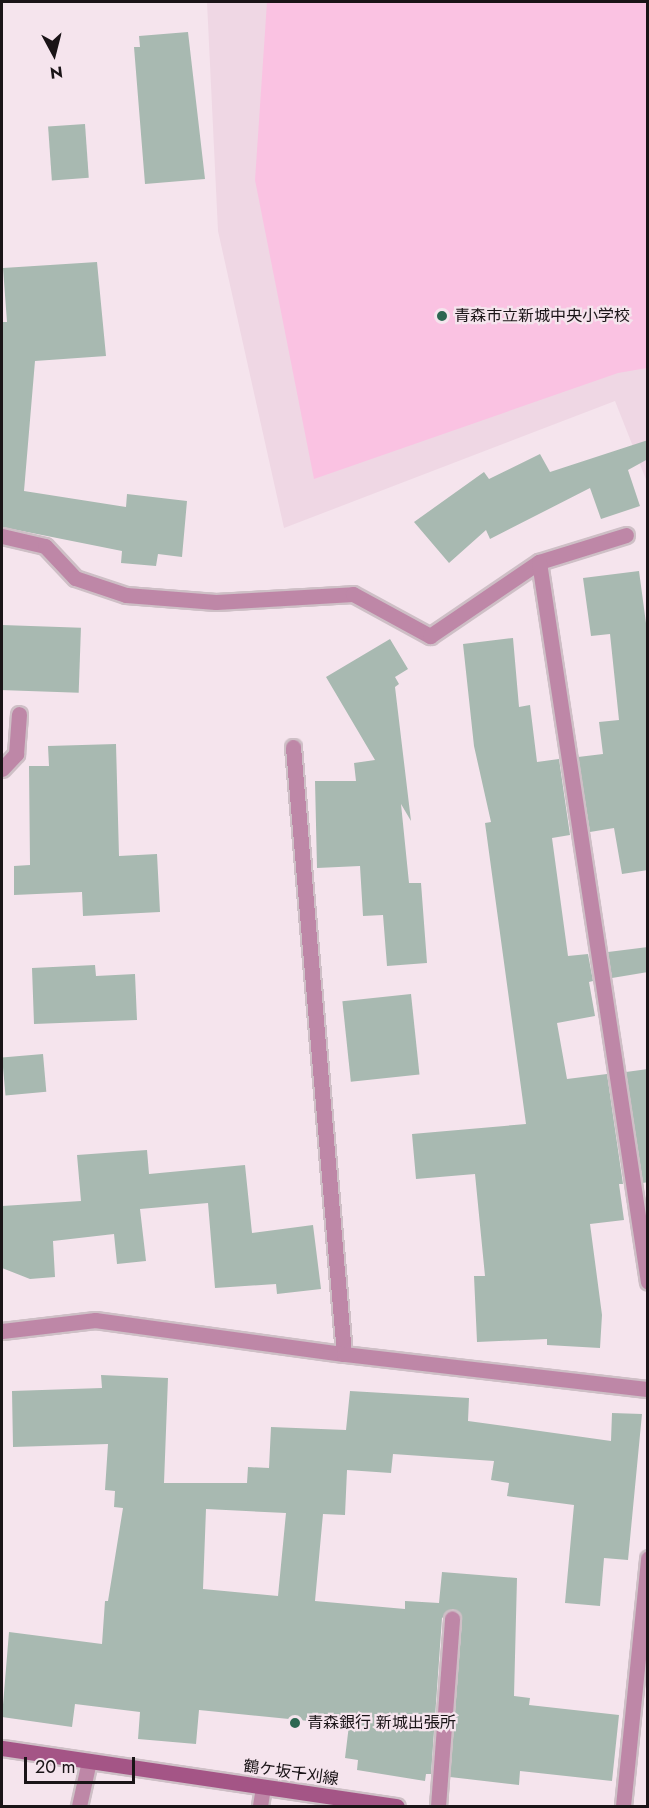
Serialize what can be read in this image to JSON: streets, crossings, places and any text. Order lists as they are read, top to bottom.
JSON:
{
  "streets": {
    "main road": ["鶴ケ坂千刈線"]
  },
  "places": ["青森市立新城中央小学校", "青森銀行 新城出張所"],
  "scale_bar": "20 m",
  "north": "bottom"
}
